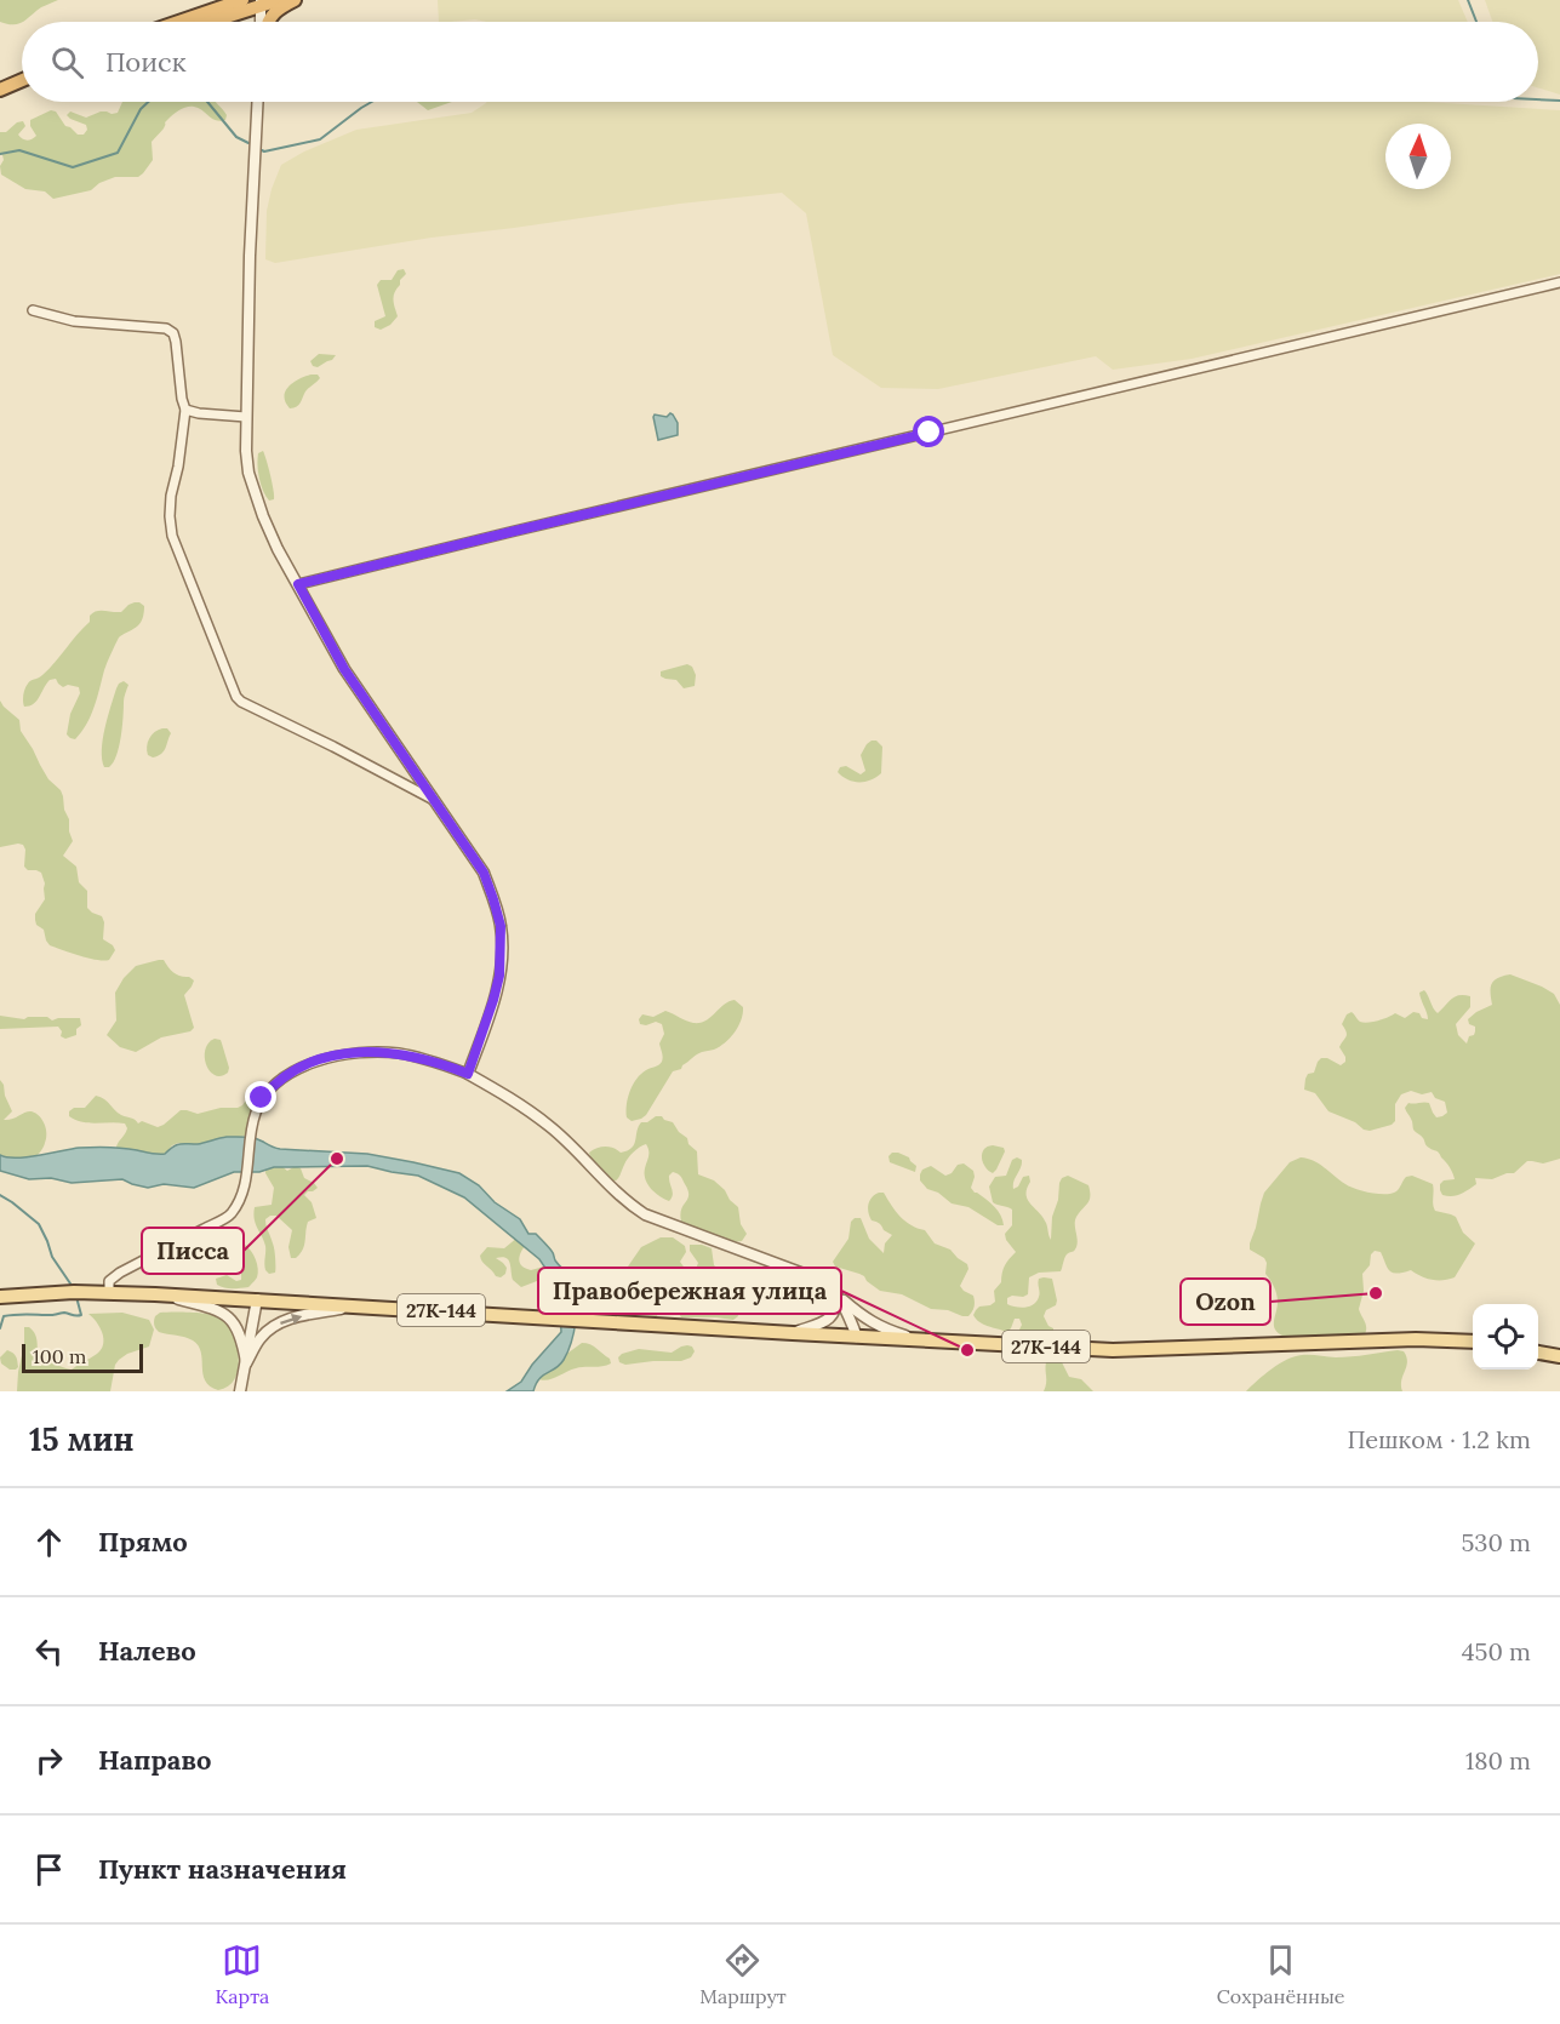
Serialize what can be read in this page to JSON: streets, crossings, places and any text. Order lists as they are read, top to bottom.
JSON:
{
  "streets": {
    "main road": ["27К-144"]
  },
  "places": ["Писса", "Ozon", "Правобережная улица"],
  "scale_bar": "100 m",
  "north": "top",
  "page": {
    "search": "Поиск",
    "scale": "100 m",
    "heading": ["15 мин", "Пешком · 1.2 km"],
    "list": [
      ["Прямо", "530 m"],
      ["Налево", "450 m"],
      ["Направо", "180 m"],
      "Пункт назначения"
    ],
    "nav": ["Карта", "Маршрут", "Сохранённые"]
  }
}
